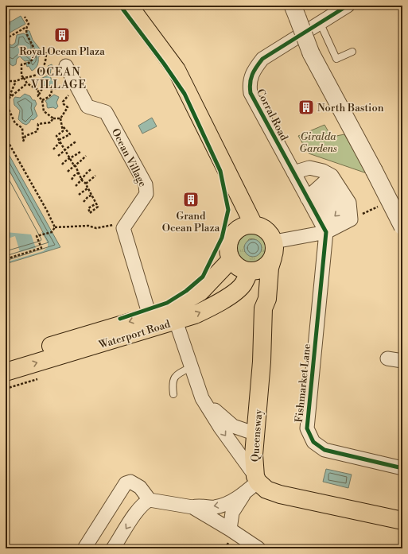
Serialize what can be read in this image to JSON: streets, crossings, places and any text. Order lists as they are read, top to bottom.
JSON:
{
  "streets": {
    "main road": ["Waterport Road", "Queensway"],
    "street": ["Corral Road", "Ocean Village", "Fishmarket Lane"]
  },
  "crossings": [
    ["Corral Road", "Fishmarket Lane"],
    ["Ocean Village", "Waterport Road"],
    ["Waterport Road", "Queensway"]
  ],
  "districts": ["OCEAN VILLAGE"],
  "parks": ["Giralda Gardens"],
  "places": {
    "building": ["Royal Ocean Plaza", "North Bastion", "Grand Ocean Plaza"]
  }
}
